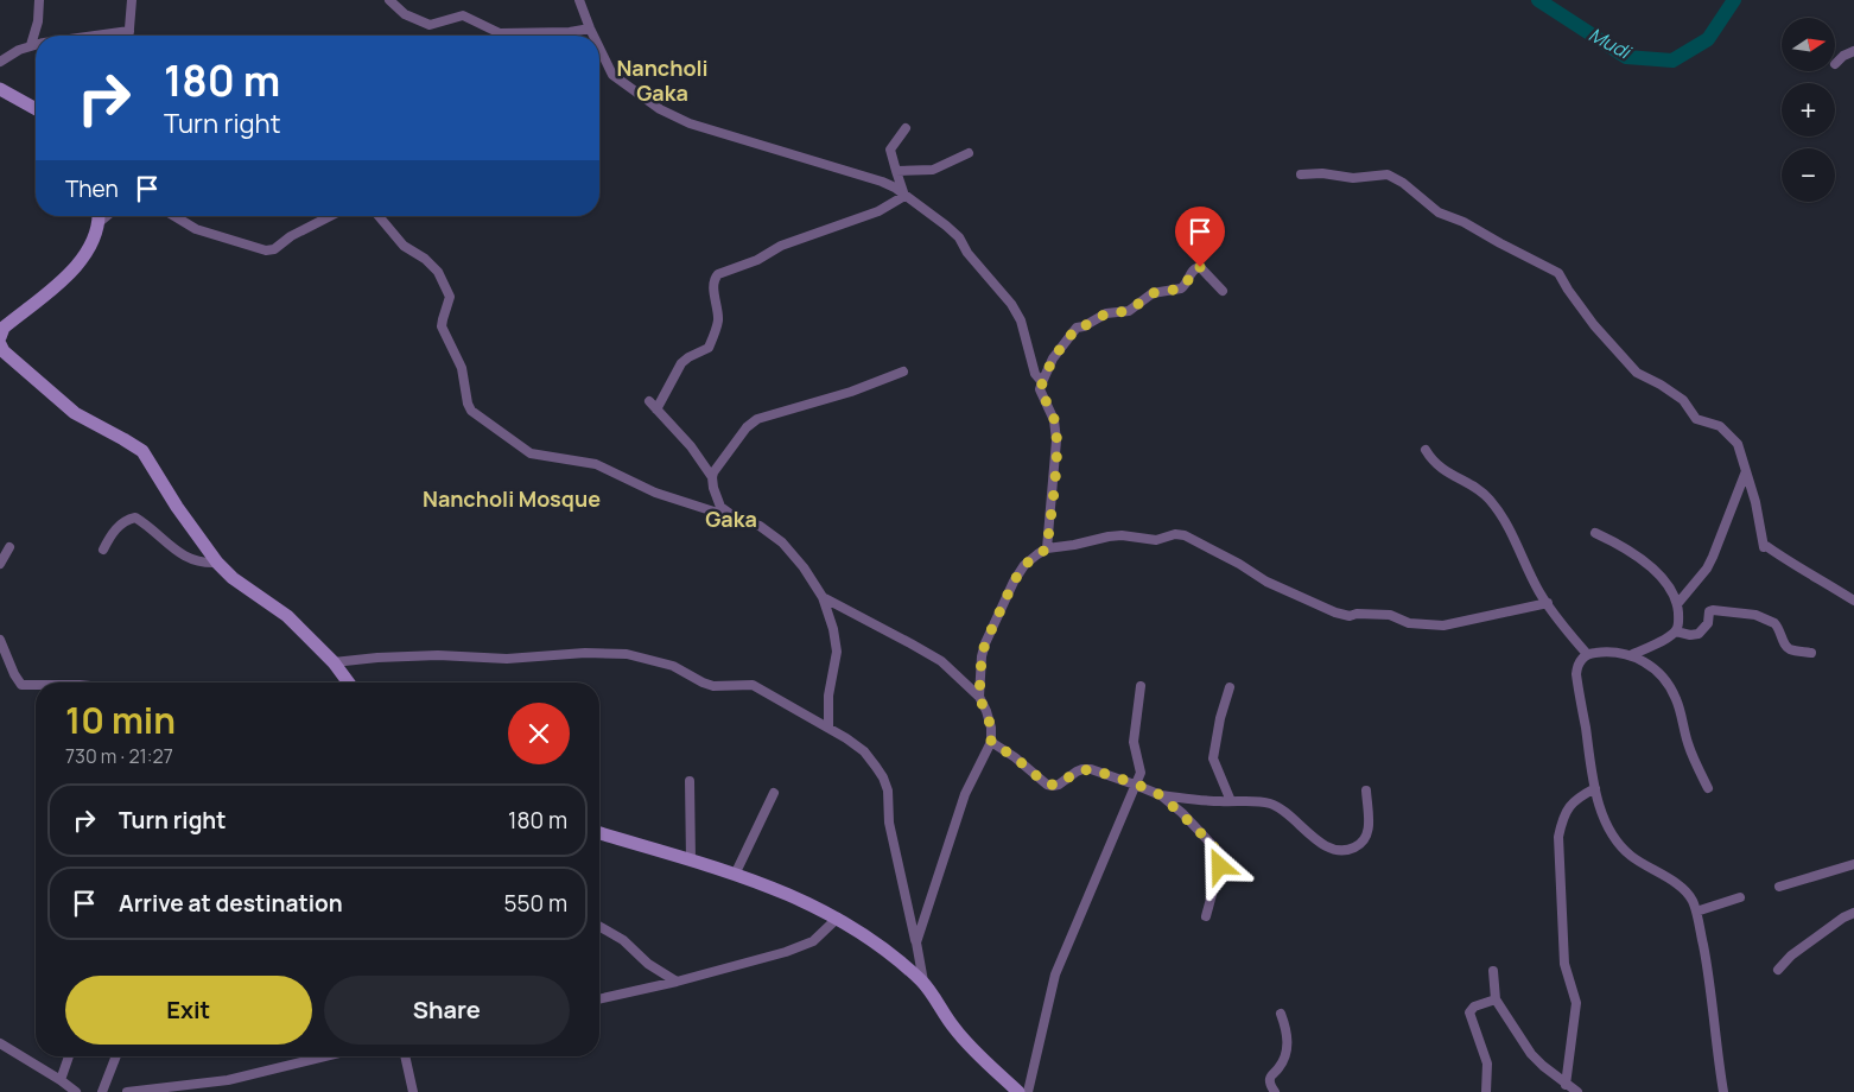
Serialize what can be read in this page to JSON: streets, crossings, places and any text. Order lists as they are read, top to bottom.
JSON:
{
  "districts": ["Nancholi Gaka", "Nancholi Mosque", "Gaka"],
  "water": ["Mudi"],
  "north": "right",
  "page": {
    "map_buttons": ["+", "−"],
    "turn": ["180 m", "Turn right"],
    "then": "Then",
    "heading": ["10 min", "730 m · 21:27"],
    "list": [
      {
        "name": "Turn right",
        "value": "180 m"
      },
      {
        "name": "Arrive at destination",
        "value": "550 m"
      }
    ],
    "buttons": ["Exit", "Share"]
  }
}
